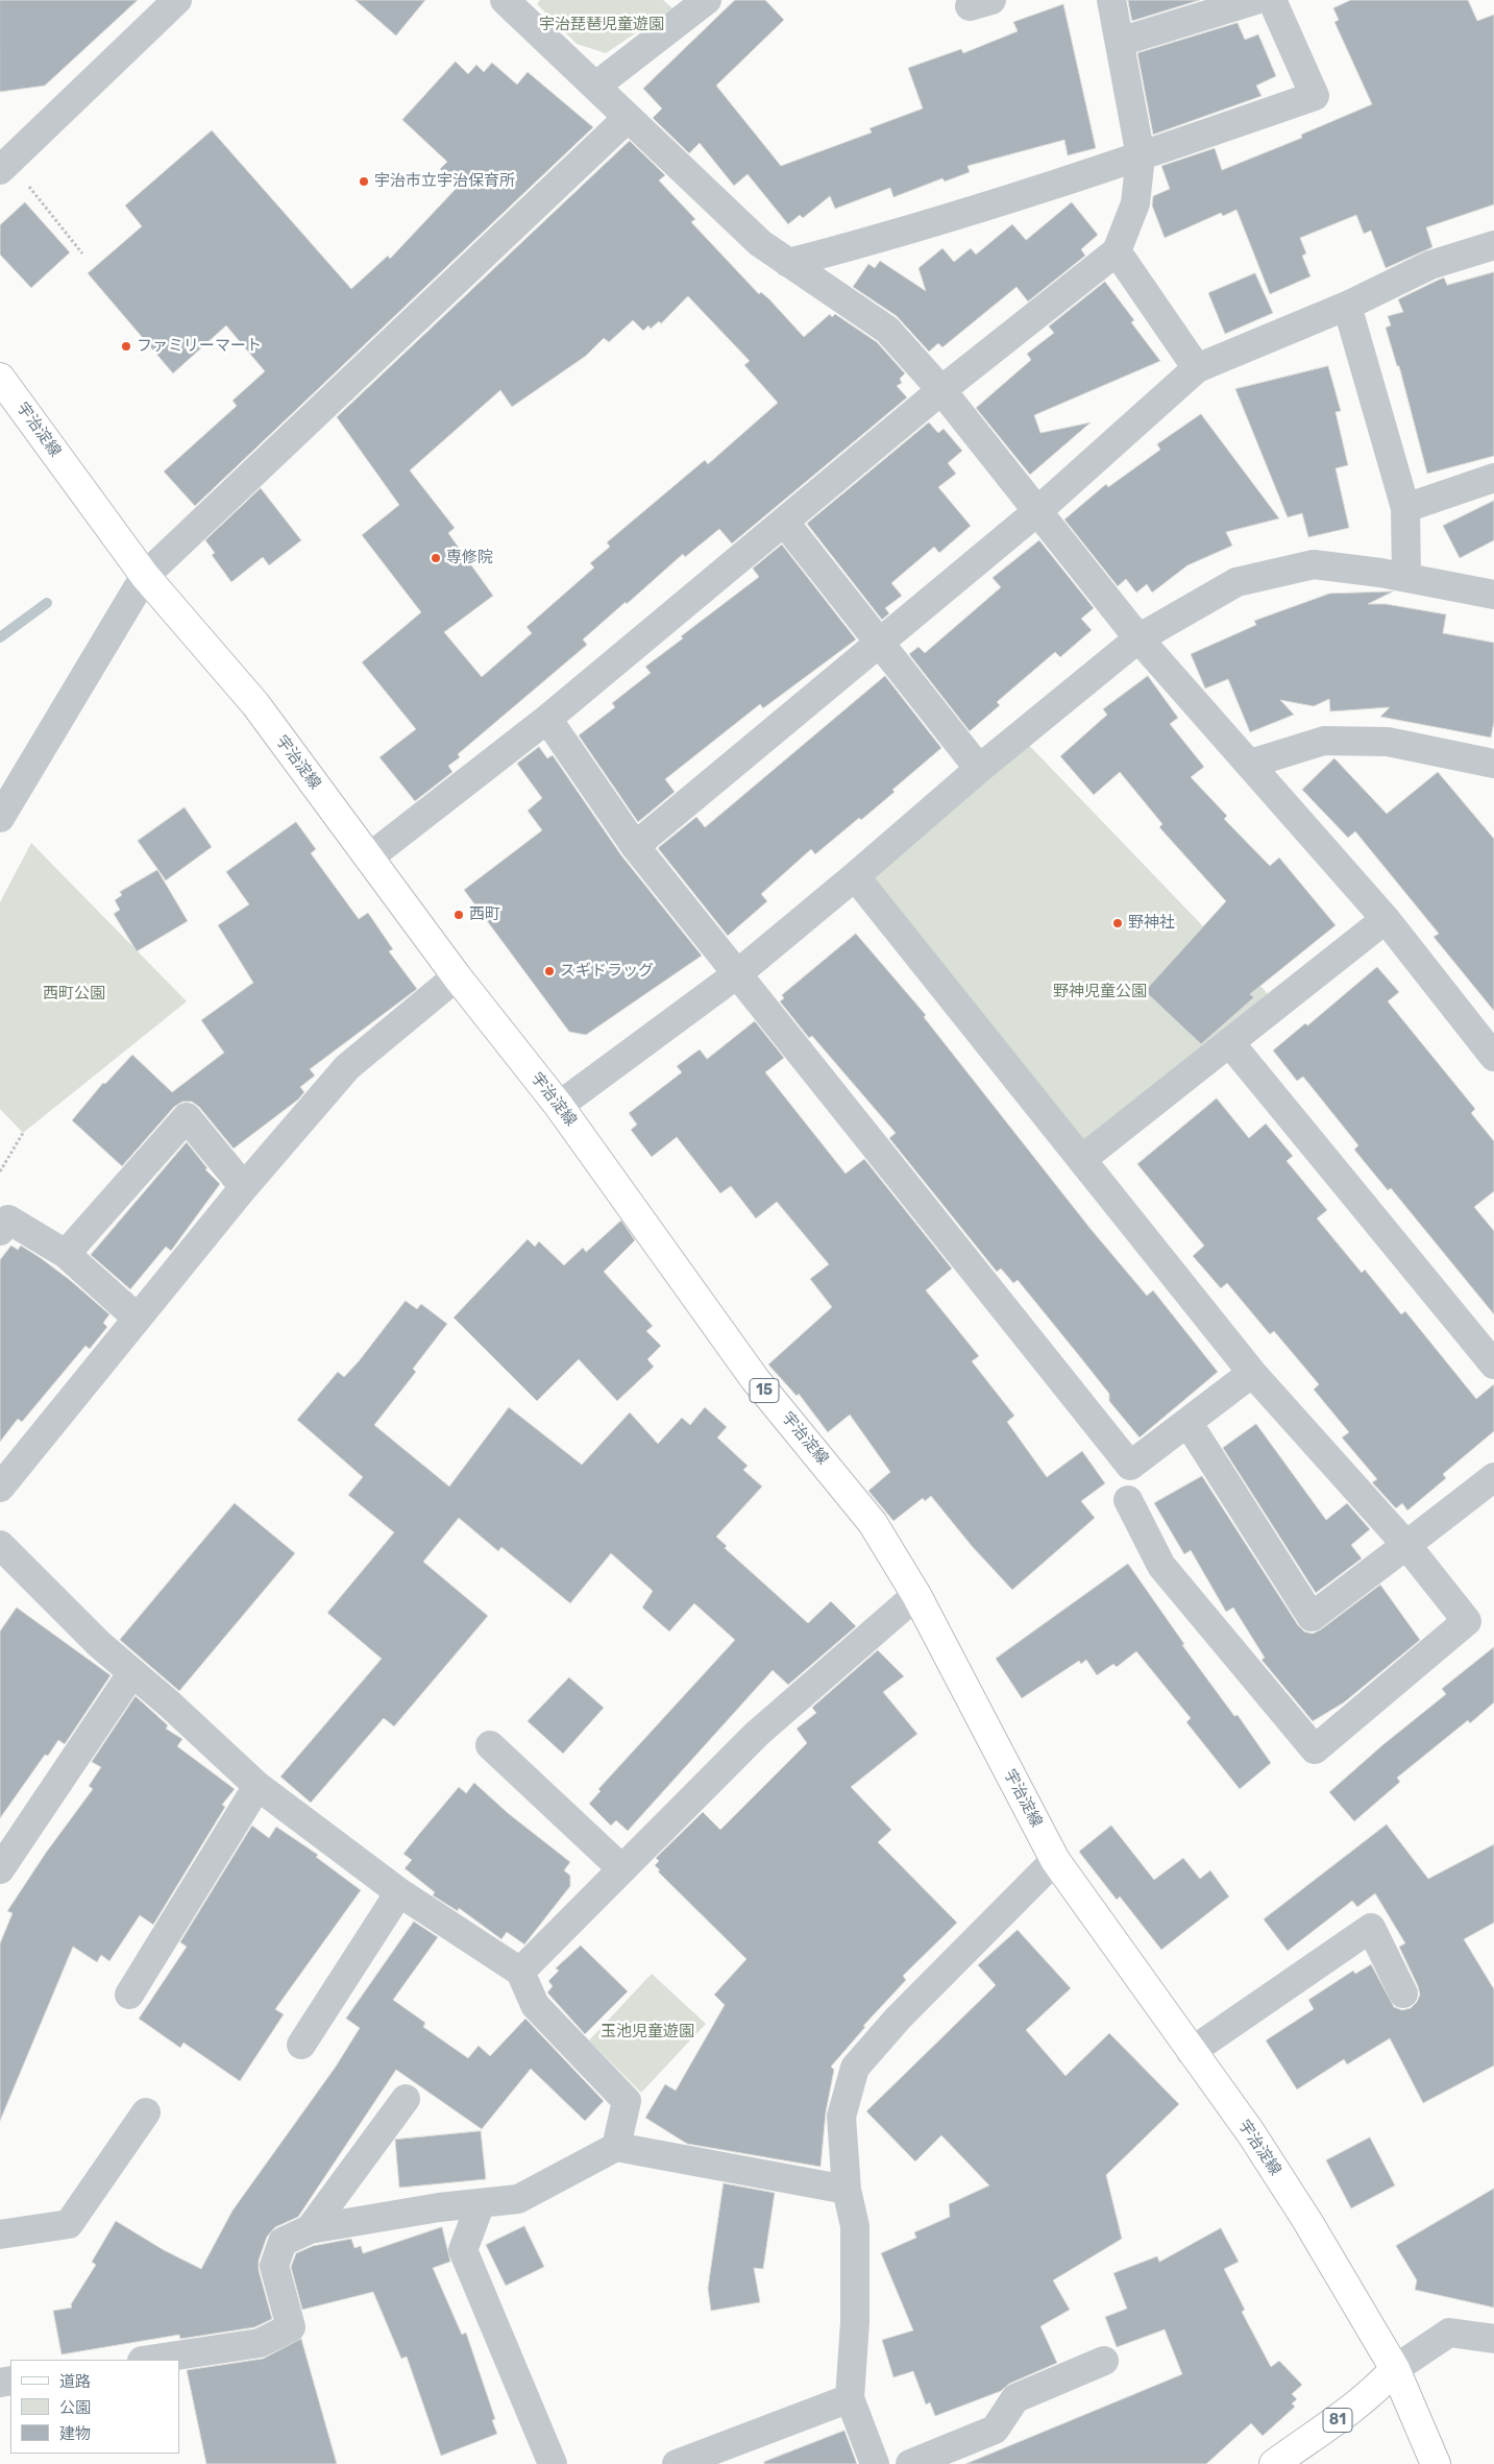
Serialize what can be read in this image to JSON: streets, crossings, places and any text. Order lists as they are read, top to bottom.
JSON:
{
  "streets": {
    "main road": ["宇治淀線", "15", "81"]
  },
  "crossings": [
    ["宇治淀線", "81"]
  ],
  "parks": [
    "宇治琵琶児童遊園",
    "野神児童公園",
    "西町公園",
    "玉池児童遊園"
  ],
  "places": [
    "宇治市立宇治保育所",
    "ファミリーマート",
    "専修院",
    "西町",
    "野神社",
    "スギドラッグ"
  ],
  "legend": ["道路", "公園", "建物"]
}
